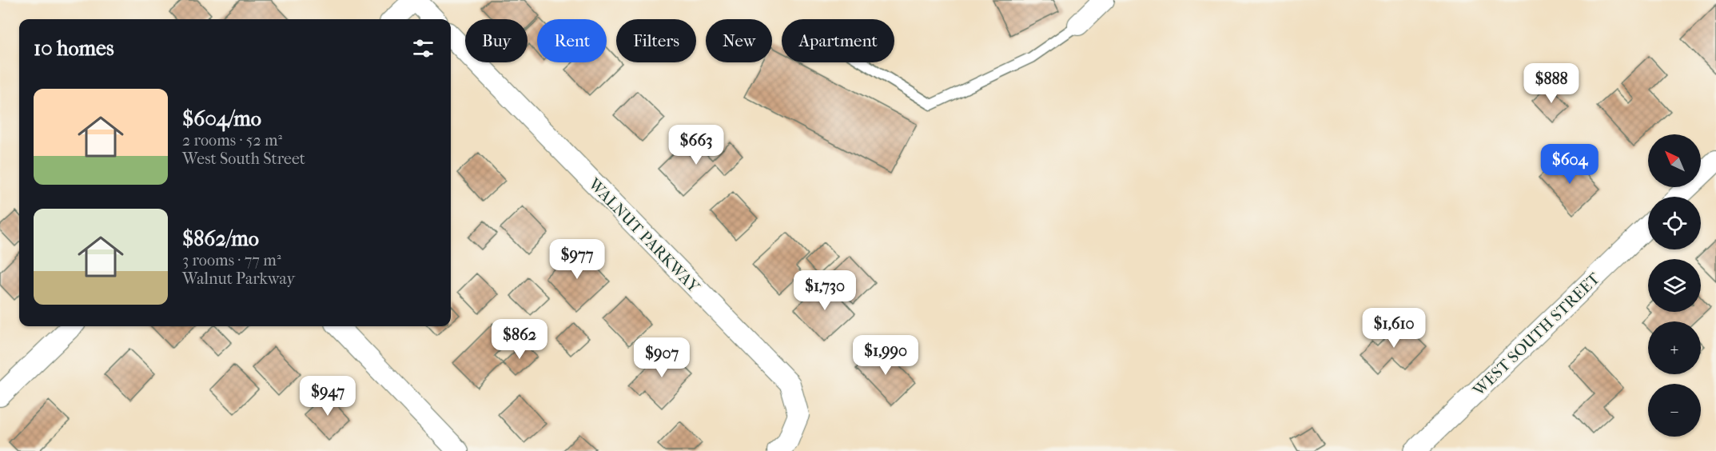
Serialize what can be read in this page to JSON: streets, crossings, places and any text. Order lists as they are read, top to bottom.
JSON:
{
  "streets": {
    "street": ["WALNUT PARKWAY", "WEST SOUTH STREET"]
  },
  "north": "top left",
  "page": {
    "chip": [
      "Buy",
      "Rent",
      "Filters",
      "New",
      "Apartment"
    ],
    "heading": "10 homes",
    "price": [
      "$888",
      "$663",
      "$604",
      "$977",
      "$1,730",
      "$1,610",
      "$862",
      "$1,990",
      "$907",
      "$947"
    ],
    "list": [
      {
        "name": "$604/mo",
        "note": "2 rooms · 52 m² · West South Street"
      },
      {
        "name": "$862/mo",
        "note": "3 rooms · 77 m² · Walnut Parkway"
      }
    ],
    "map_buttons": ["+", "−"]
  }
}
